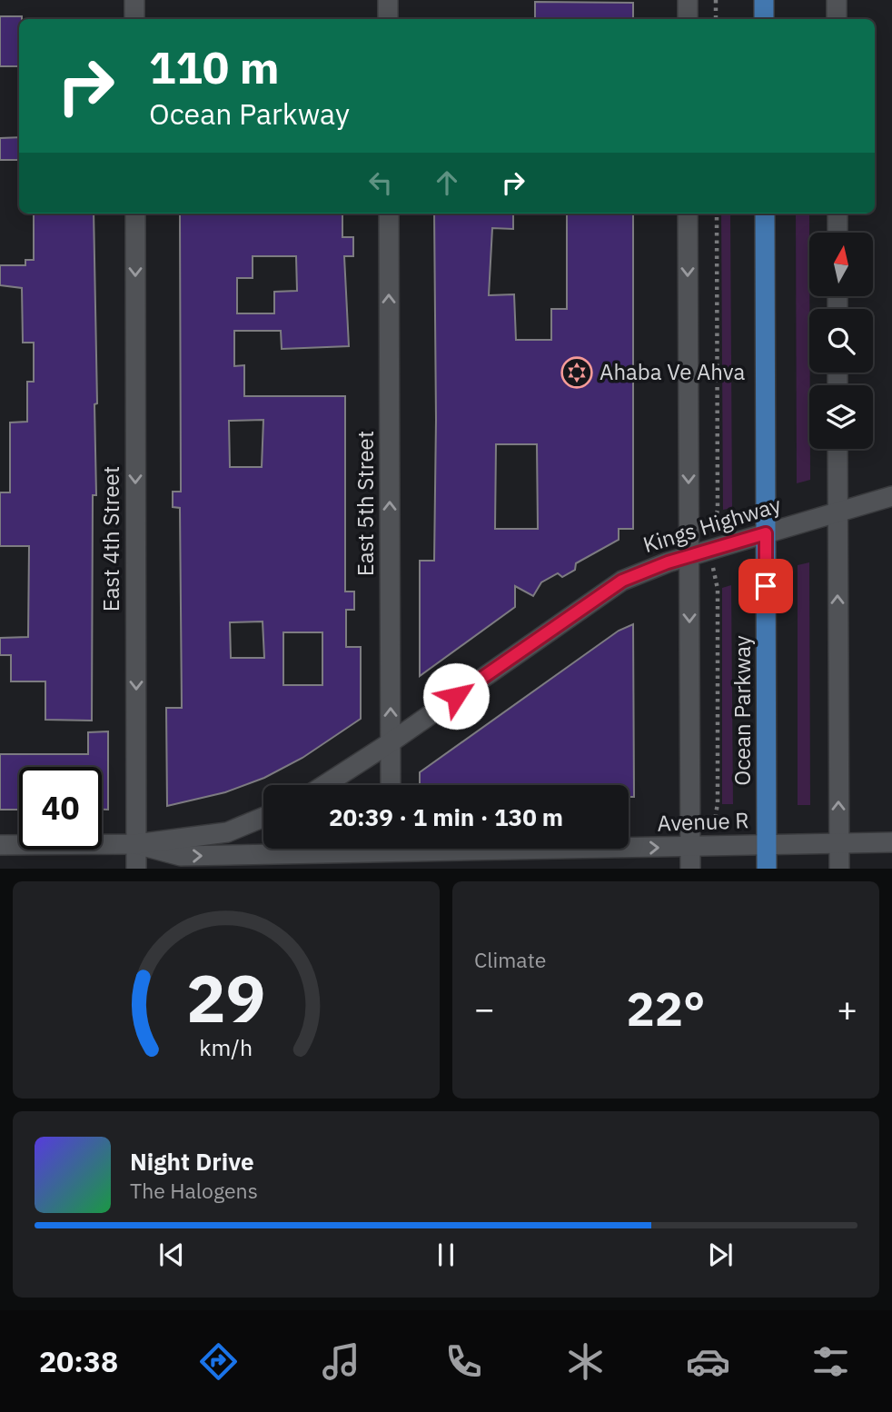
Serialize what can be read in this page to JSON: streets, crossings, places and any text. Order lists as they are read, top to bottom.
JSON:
{
  "streets": {
    "main road": ["Ocean Parkway"],
    "street": [
      "East 5th Street",
      "Kings Highway",
      "East 4th Street",
      "Avenue R"
    ]
  },
  "crossings": [
    ["East 5th Street", "Kings Highway"],
    ["Kings Highway", "Ocean Parkway"],
    ["East 4th Street", "Avenue R"],
    ["Ocean Parkway", "Avenue R"]
  ],
  "one_way": ["East 5th Street", "East 4th Street", "Avenue R"],
  "places": {
    "synagogue": ["Ahaba Ve Ahva"]
  },
  "north": "top",
  "page": {
    "turn": ["110 m", "Ocean Parkway"],
    "limit": "40",
    "trip": "20:39 · 1 min · 130 m",
    "tile": "Climate",
    "heat": ["−", "22°", "+"],
    "song": ["Night Drive", "The Halogens"],
    "tabs": "20:38",
    "gauge": ["29", "km/h"]
  }
}
